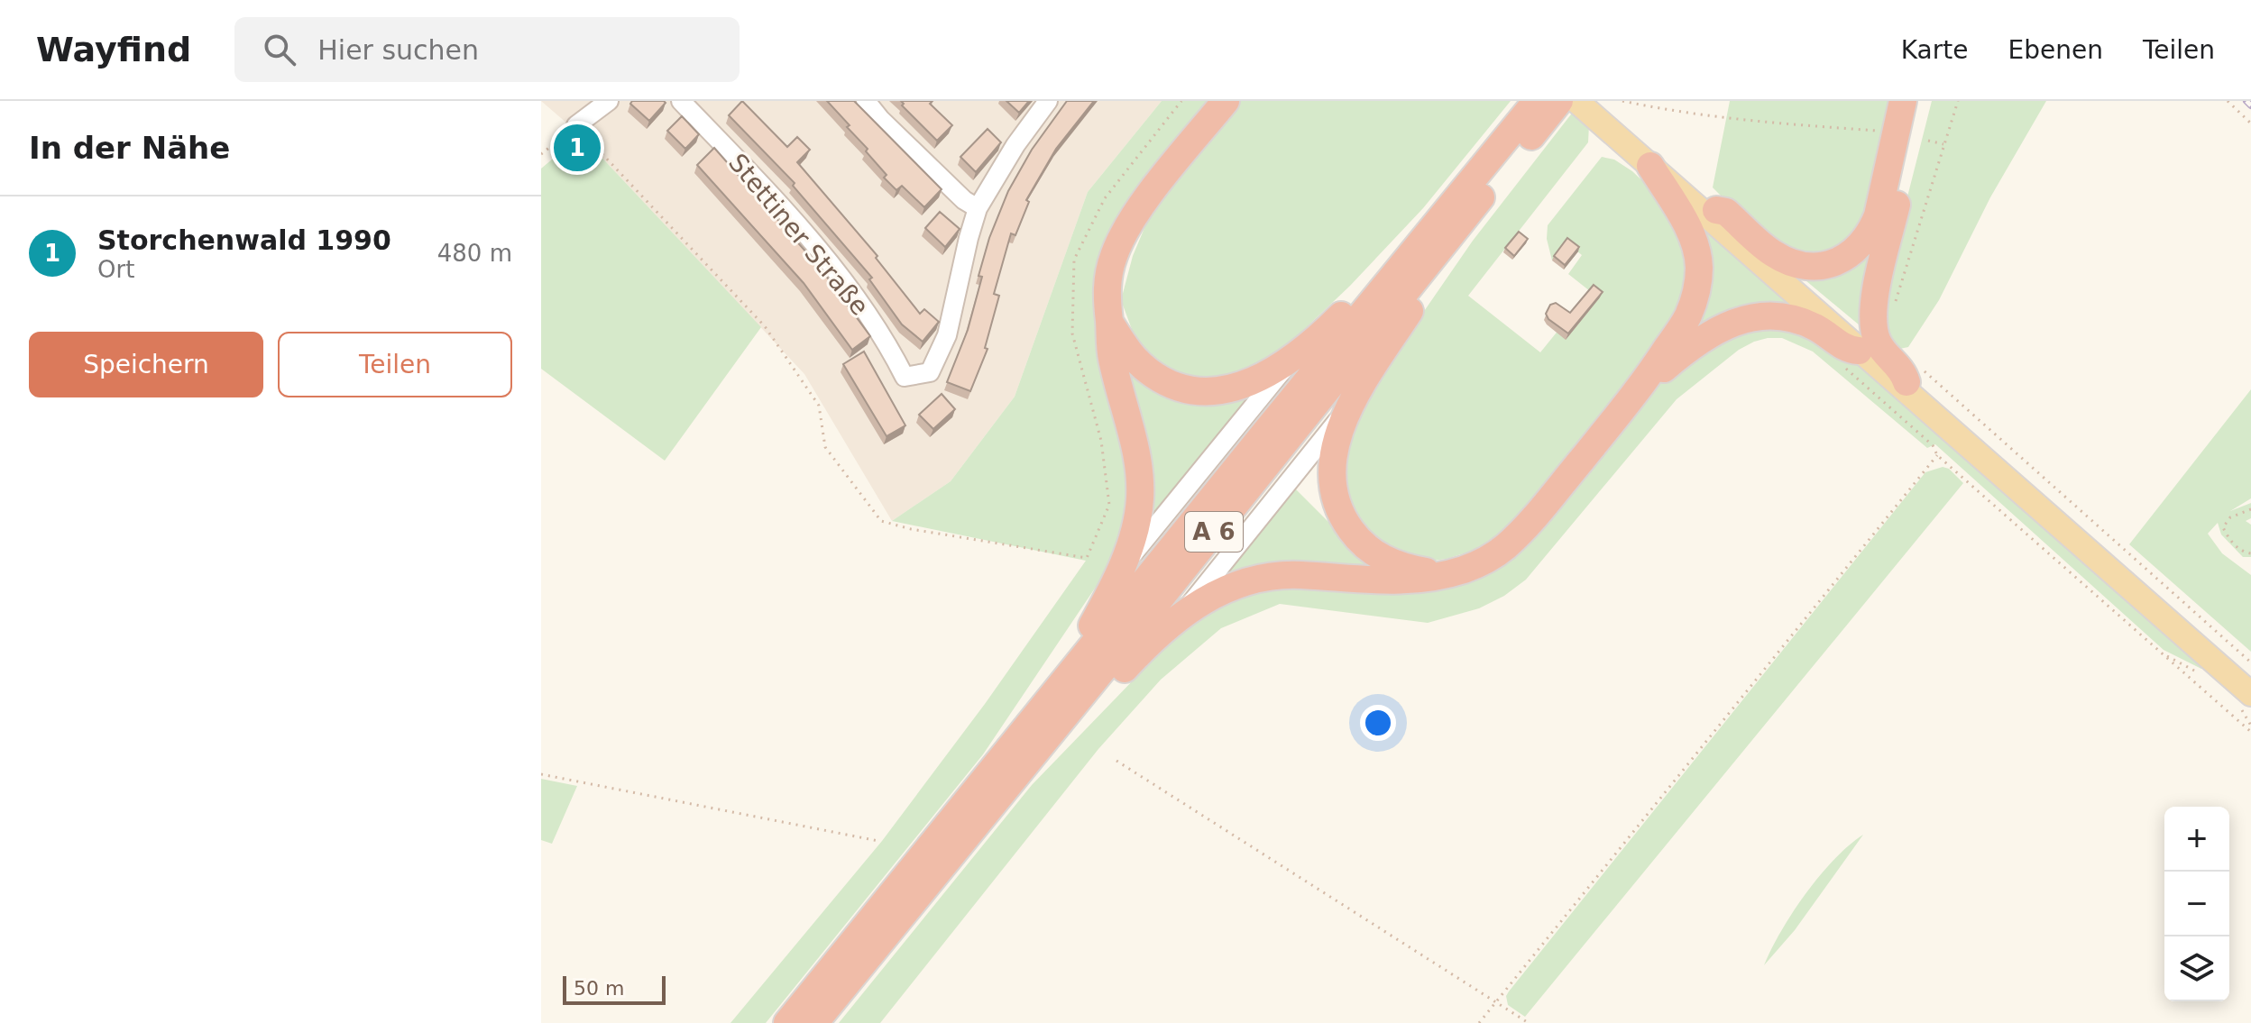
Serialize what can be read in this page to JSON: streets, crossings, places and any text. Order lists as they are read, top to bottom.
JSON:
{
  "streets": {
    "highway": ["A 6"],
    "street": ["Stettiner Straße"]
  },
  "scale_bar": "50 m",
  "page": {
    "header": "Wayfind",
    "search": "Hier suchen",
    "nav": ["Karte", "Ebenen", "Teilen"],
    "heading": "In der Nähe",
    "pins": "1",
    "list": [
      {
        "mark": "1",
        "name": "Storchenwald 1990",
        "note": "Ort",
        "value": "480 m"
      }
    ],
    "buttons": ["Speichern", "Teilen"],
    "map_buttons": ["+", "−"],
    "scale": "50 m"
  }
}
